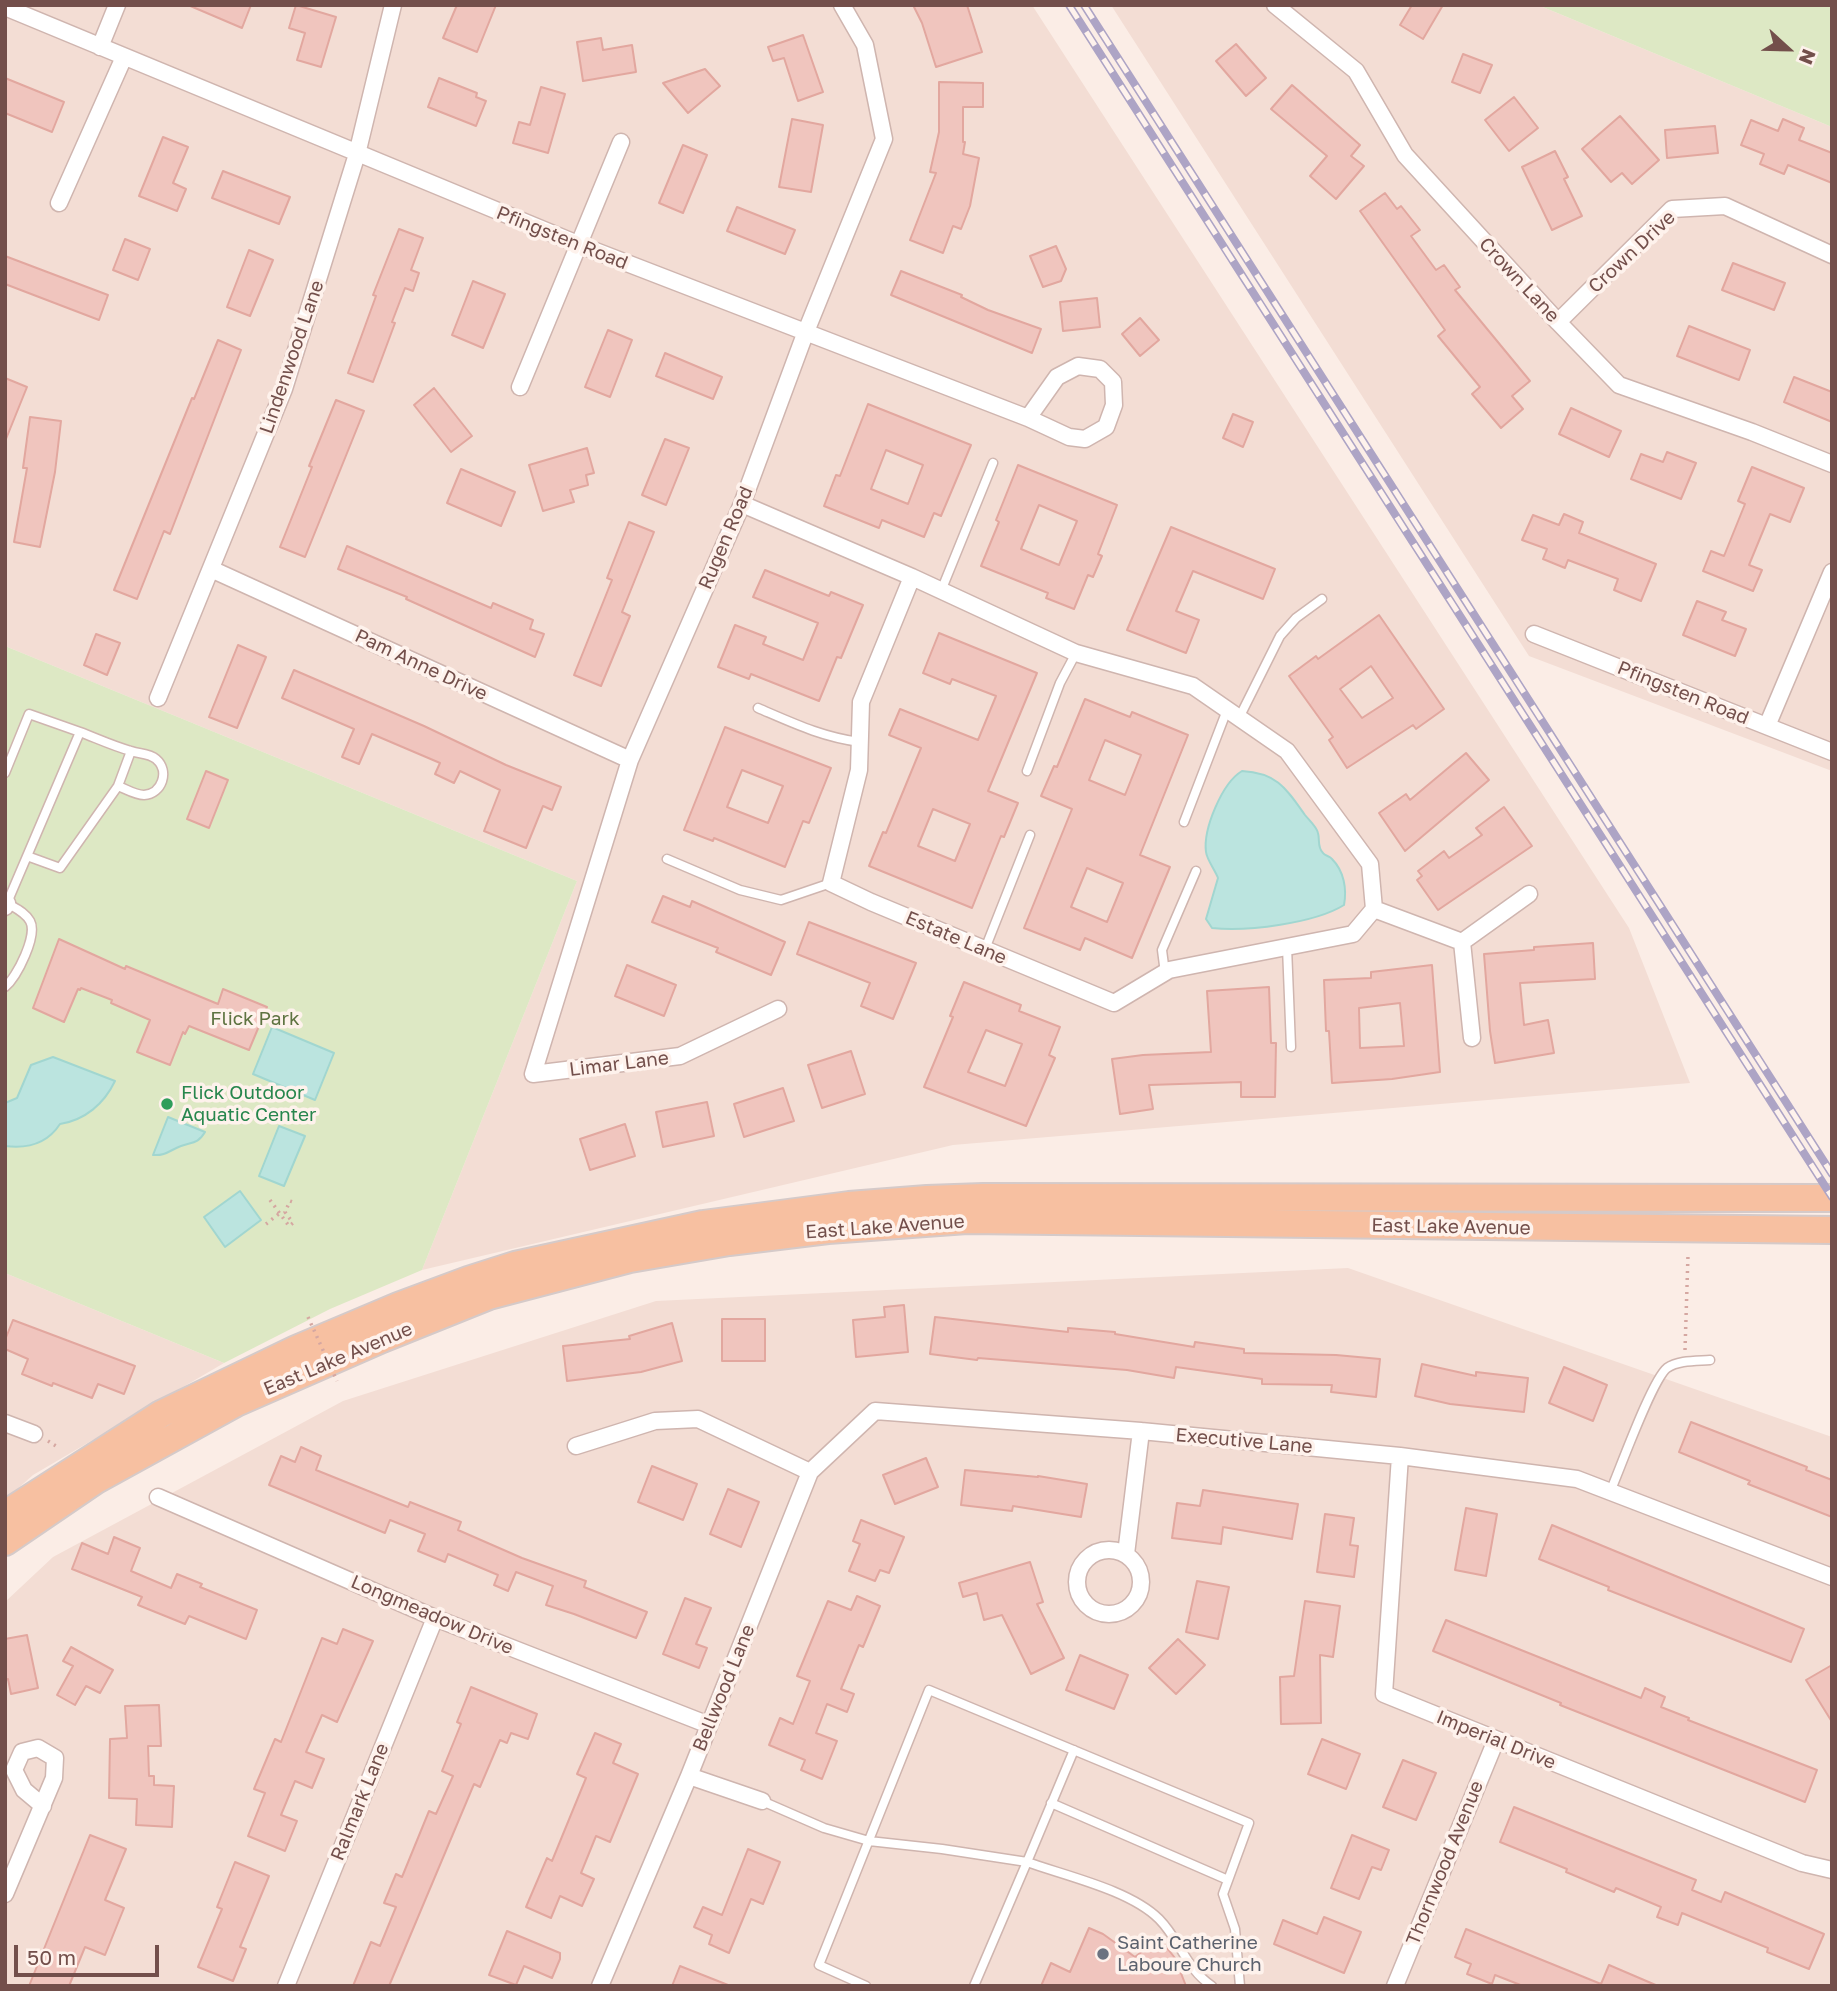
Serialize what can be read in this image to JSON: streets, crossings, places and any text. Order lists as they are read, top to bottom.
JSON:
{
  "streets": {
    "main road": ["East Lake Avenue"],
    "street": [
      "Pfingsten Road",
      "Crown Drive",
      "Crown Lane",
      "Lindenwood Lane",
      "Rugen Road",
      "Pam Anne Drive",
      "Estate Lane",
      "Limar Lane",
      "Executive Lane",
      "Longmeadow Drive",
      "Bellwood Lane",
      "Imperial Drive",
      "Ralmark Lane",
      "Thornwood Avenue"
    ]
  },
  "crossings": [
    ["Pfingsten Road", "Lindenwood Lane"],
    ["Pfingsten Road", "Rugen Road"],
    ["Crown Drive", "Crown Lane"],
    ["Lindenwood Lane", "Pam Anne Drive"],
    ["Rugen Road", "Pam Anne Drive"],
    ["Rugen Road", "Limar Lane"],
    ["Executive Lane", "Bellwood Lane"],
    ["Executive Lane", "Imperial Drive"],
    ["Longmeadow Drive", "Bellwood Lane"],
    ["Longmeadow Drive", "Ralmark Lane"],
    ["Imperial Drive", "Thornwood Avenue"]
  ],
  "parks": ["Flick Park"],
  "places": ["Flick Outdoor Aquatic Center", "Saint Catherine Laboure Church"],
  "scale_bar": "50 m",
  "north": "right"
}
